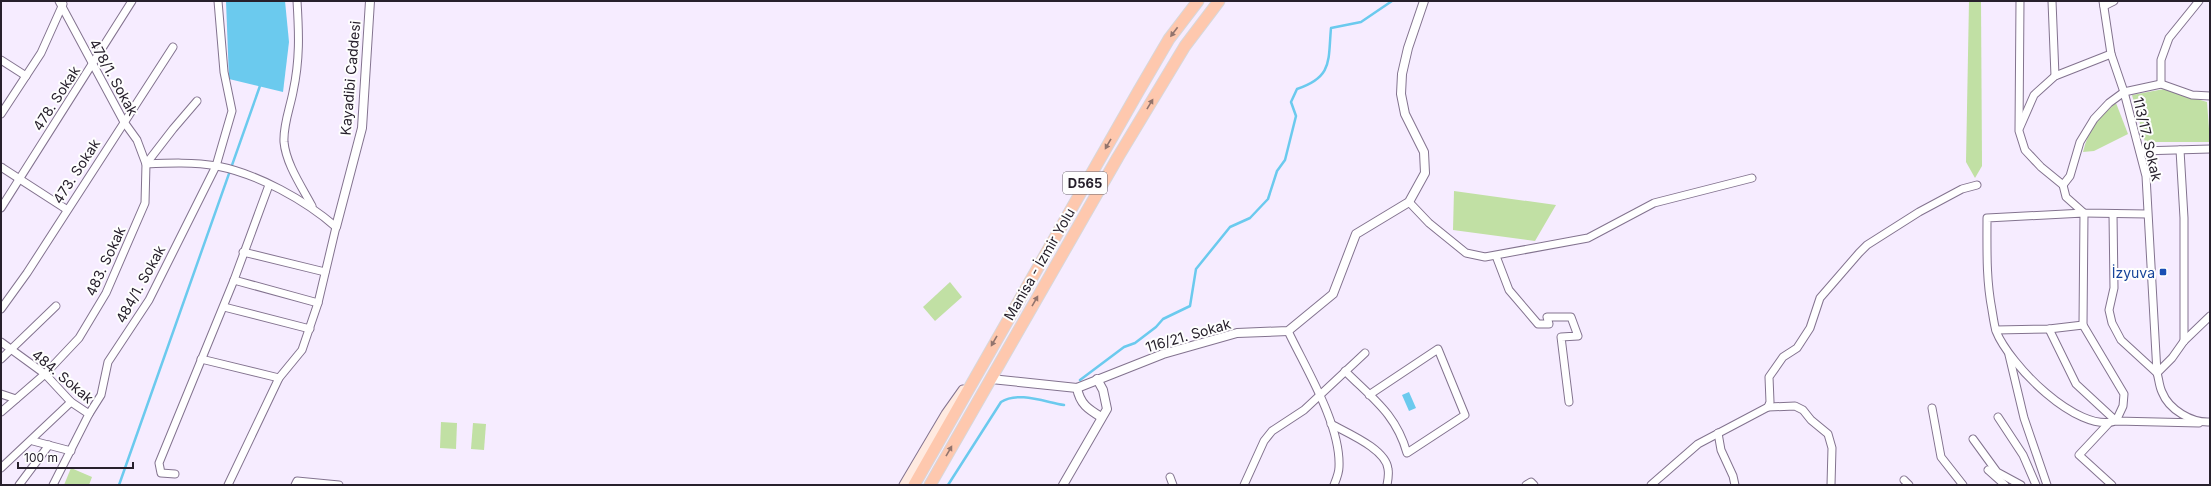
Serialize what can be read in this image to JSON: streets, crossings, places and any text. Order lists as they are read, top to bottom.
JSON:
{
  "streets": {
    "highway": ["D565", "Manisa - İzmir Yolu"],
    "street": [
      "478/1. Sokak",
      "Kayadibi Caddesi",
      "478. Sokak",
      "113/17. Sokak",
      "473. Sokak",
      "483. Sokak",
      "484/1. Sokak",
      "116/21. Sokak",
      "484. Sokak"
    ]
  },
  "crossings": [
    ["478/1. Sokak", "478. Sokak"],
    ["478/1. Sokak", "473. Sokak"],
    ["478/1. Sokak", "483. Sokak"],
    ["483. Sokak", "484. Sokak"],
    ["484/1. Sokak", "484. Sokak"]
  ],
  "places": {
    "transit": ["İzyuva"]
  },
  "scale_bar": "100 m"
}
